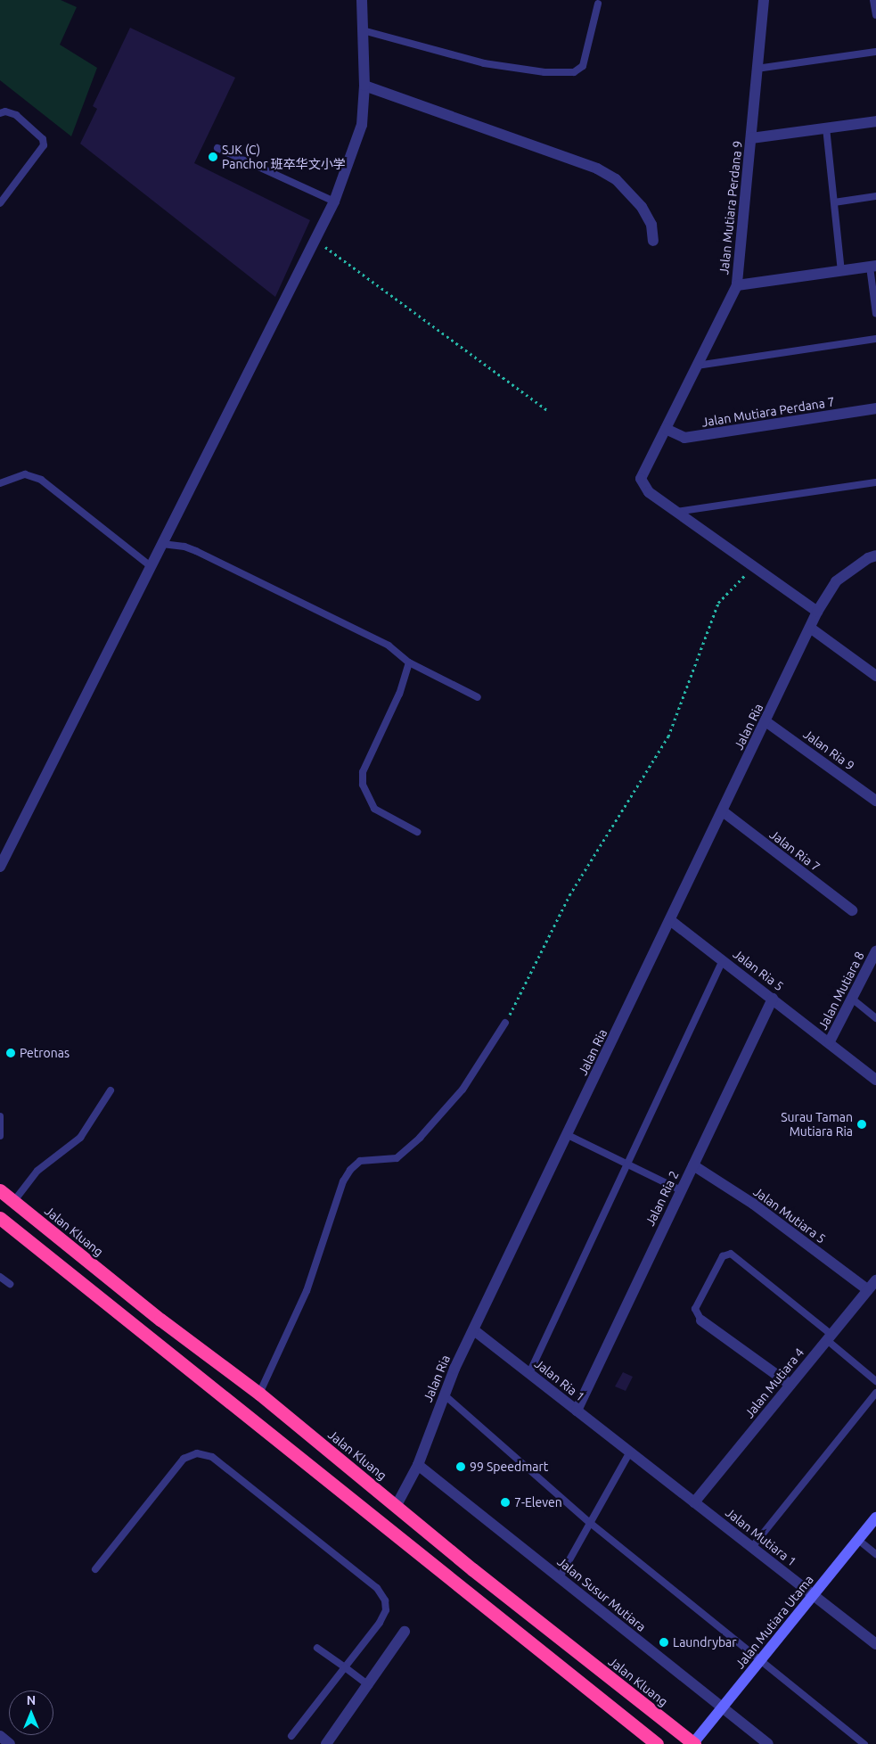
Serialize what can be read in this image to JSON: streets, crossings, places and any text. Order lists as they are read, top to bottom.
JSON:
{
  "streets": {
    "highway": ["Jalan Kluang"],
    "street": [
      "Jalan Mutiara Perdana 9",
      "Jalan Mutiara Perdana 7",
      "Jalan Ria",
      "Jalan Ria 9",
      "Jalan Ria 7",
      "Jalan Ria 5",
      "Jalan Mutiara 8",
      "Jalan Ria 2",
      "Jalan Mutiara 5",
      "Jalan Ria 1",
      "Jalan Mutiara 4",
      "Jalan Mutiara 1",
      "Jalan Susur Mutiara",
      "Jalan Mutiara Utama"
    ]
  },
  "crossings": [
    ["Jalan Mutiara Perdana 9", "Jalan Mutiara Perdana 7"],
    ["Jalan Ria", "Jalan Ria 9"],
    ["Jalan Ria", "Jalan Ria 7"],
    ["Jalan Ria", "Jalan Ria 5"],
    ["Jalan Ria", "Jalan Kluang"],
    ["Jalan Ria", "Jalan Ria 1"],
    ["Jalan Ria", "Jalan Susur Mutiara"],
    ["Jalan Ria 5", "Jalan Mutiara 8"],
    ["Jalan Ria 5", "Jalan Ria 2"],
    ["Jalan Ria 2", "Jalan Mutiara 5"],
    ["Jalan Ria 2", "Jalan Ria 1"],
    ["Jalan Mutiara 5", "Jalan Mutiara 4"],
    ["Jalan Kluang", "Jalan Mutiara Utama"],
    ["Jalan Ria 1", "Jalan Mutiara 1"],
    ["Jalan Mutiara 4", "Jalan Mutiara 1"],
    ["Jalan Mutiara 1", "Jalan Mutiara Utama"],
    ["Jalan Susur Mutiara", "Jalan Mutiara Utama"]
  ],
  "places": [
    "SJK (C) Panchor 班卒华文小学",
    "Petronas",
    "Surau Taman Mutiara Ria",
    "99 Speedmart",
    "7-Eleven",
    "Laundrybar"
  ],
  "north": "top"
}
